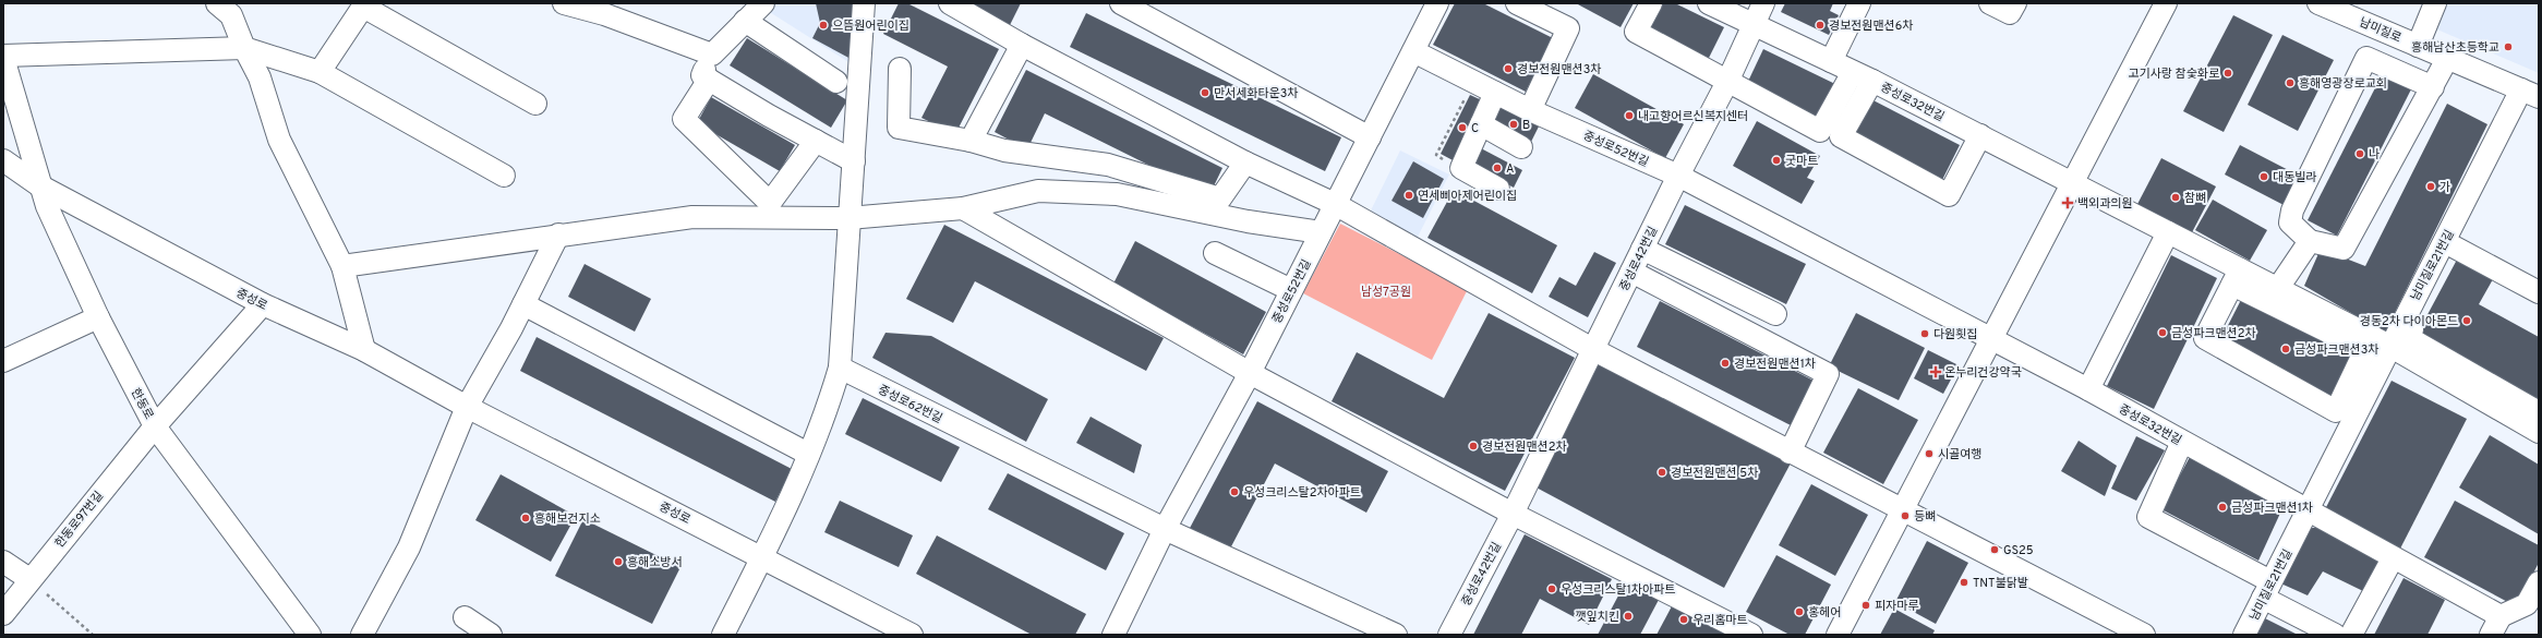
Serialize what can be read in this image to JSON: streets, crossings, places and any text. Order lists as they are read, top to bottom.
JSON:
{
  "streets": {
    "street": [
      "남미질로",
      "중성로32번길",
      "중성로52번길",
      "중성로42번길",
      "남미질로21번길",
      "중성로",
      "한동로",
      "중성로62번길",
      "한동로97번길"
    ]
  },
  "crossings": [
    ["남미질로", "남미질로21번길"],
    ["중성로32번길", "중성로52번길"],
    ["중성로32번길", "중성로42번길"],
    ["중성로32번길", "남미질로21번길"],
    ["중성로52번길", "중성로42번길"],
    ["중성로52번길", "중성로62번길"],
    ["중성로", "한동로"],
    ["중성로", "한동로97번길"],
    ["한동로", "한동로97번길"]
  ],
  "parks": ["남성7공원"],
  "places": {
    "other": [
      "으뜸원어린이집",
      "경보전원맨션6차",
      "흥해남산초등학교",
      "경보전원맨션3차",
      "고기사랑 참숯화로",
      "흥해영광장로교회",
      "만서세화타운3차",
      "내고향어르신복지센터",
      "B",
      "C",
      "나",
      "굿마트",
      "A",
      "대동빌라",
      "가",
      "연세삐아제어린이집",
      "참뼈",
      "경동2차 다이아몬드",
      "금성파크맨션2차",
      "다원횟집",
      "금성파크맨션3차",
      "경보전원맨션1차",
      "경보전원맨션2차",
      "시골여행",
      "경보전원맨션 5차",
      "우성크리스탈2차아파트",
      "금성파크맨션1차",
      "등뼈",
      "흥해보건지소",
      "GS25",
      "흥해소방서",
      "TNT불닭발",
      "우성크리스탈1차아파트",
      "피자마루",
      "홍헤어",
      "깻잎치킨",
      "우리홈마트"
    ],
    "health": ["백외과의원", "온누리건강약국"]
  }
}
